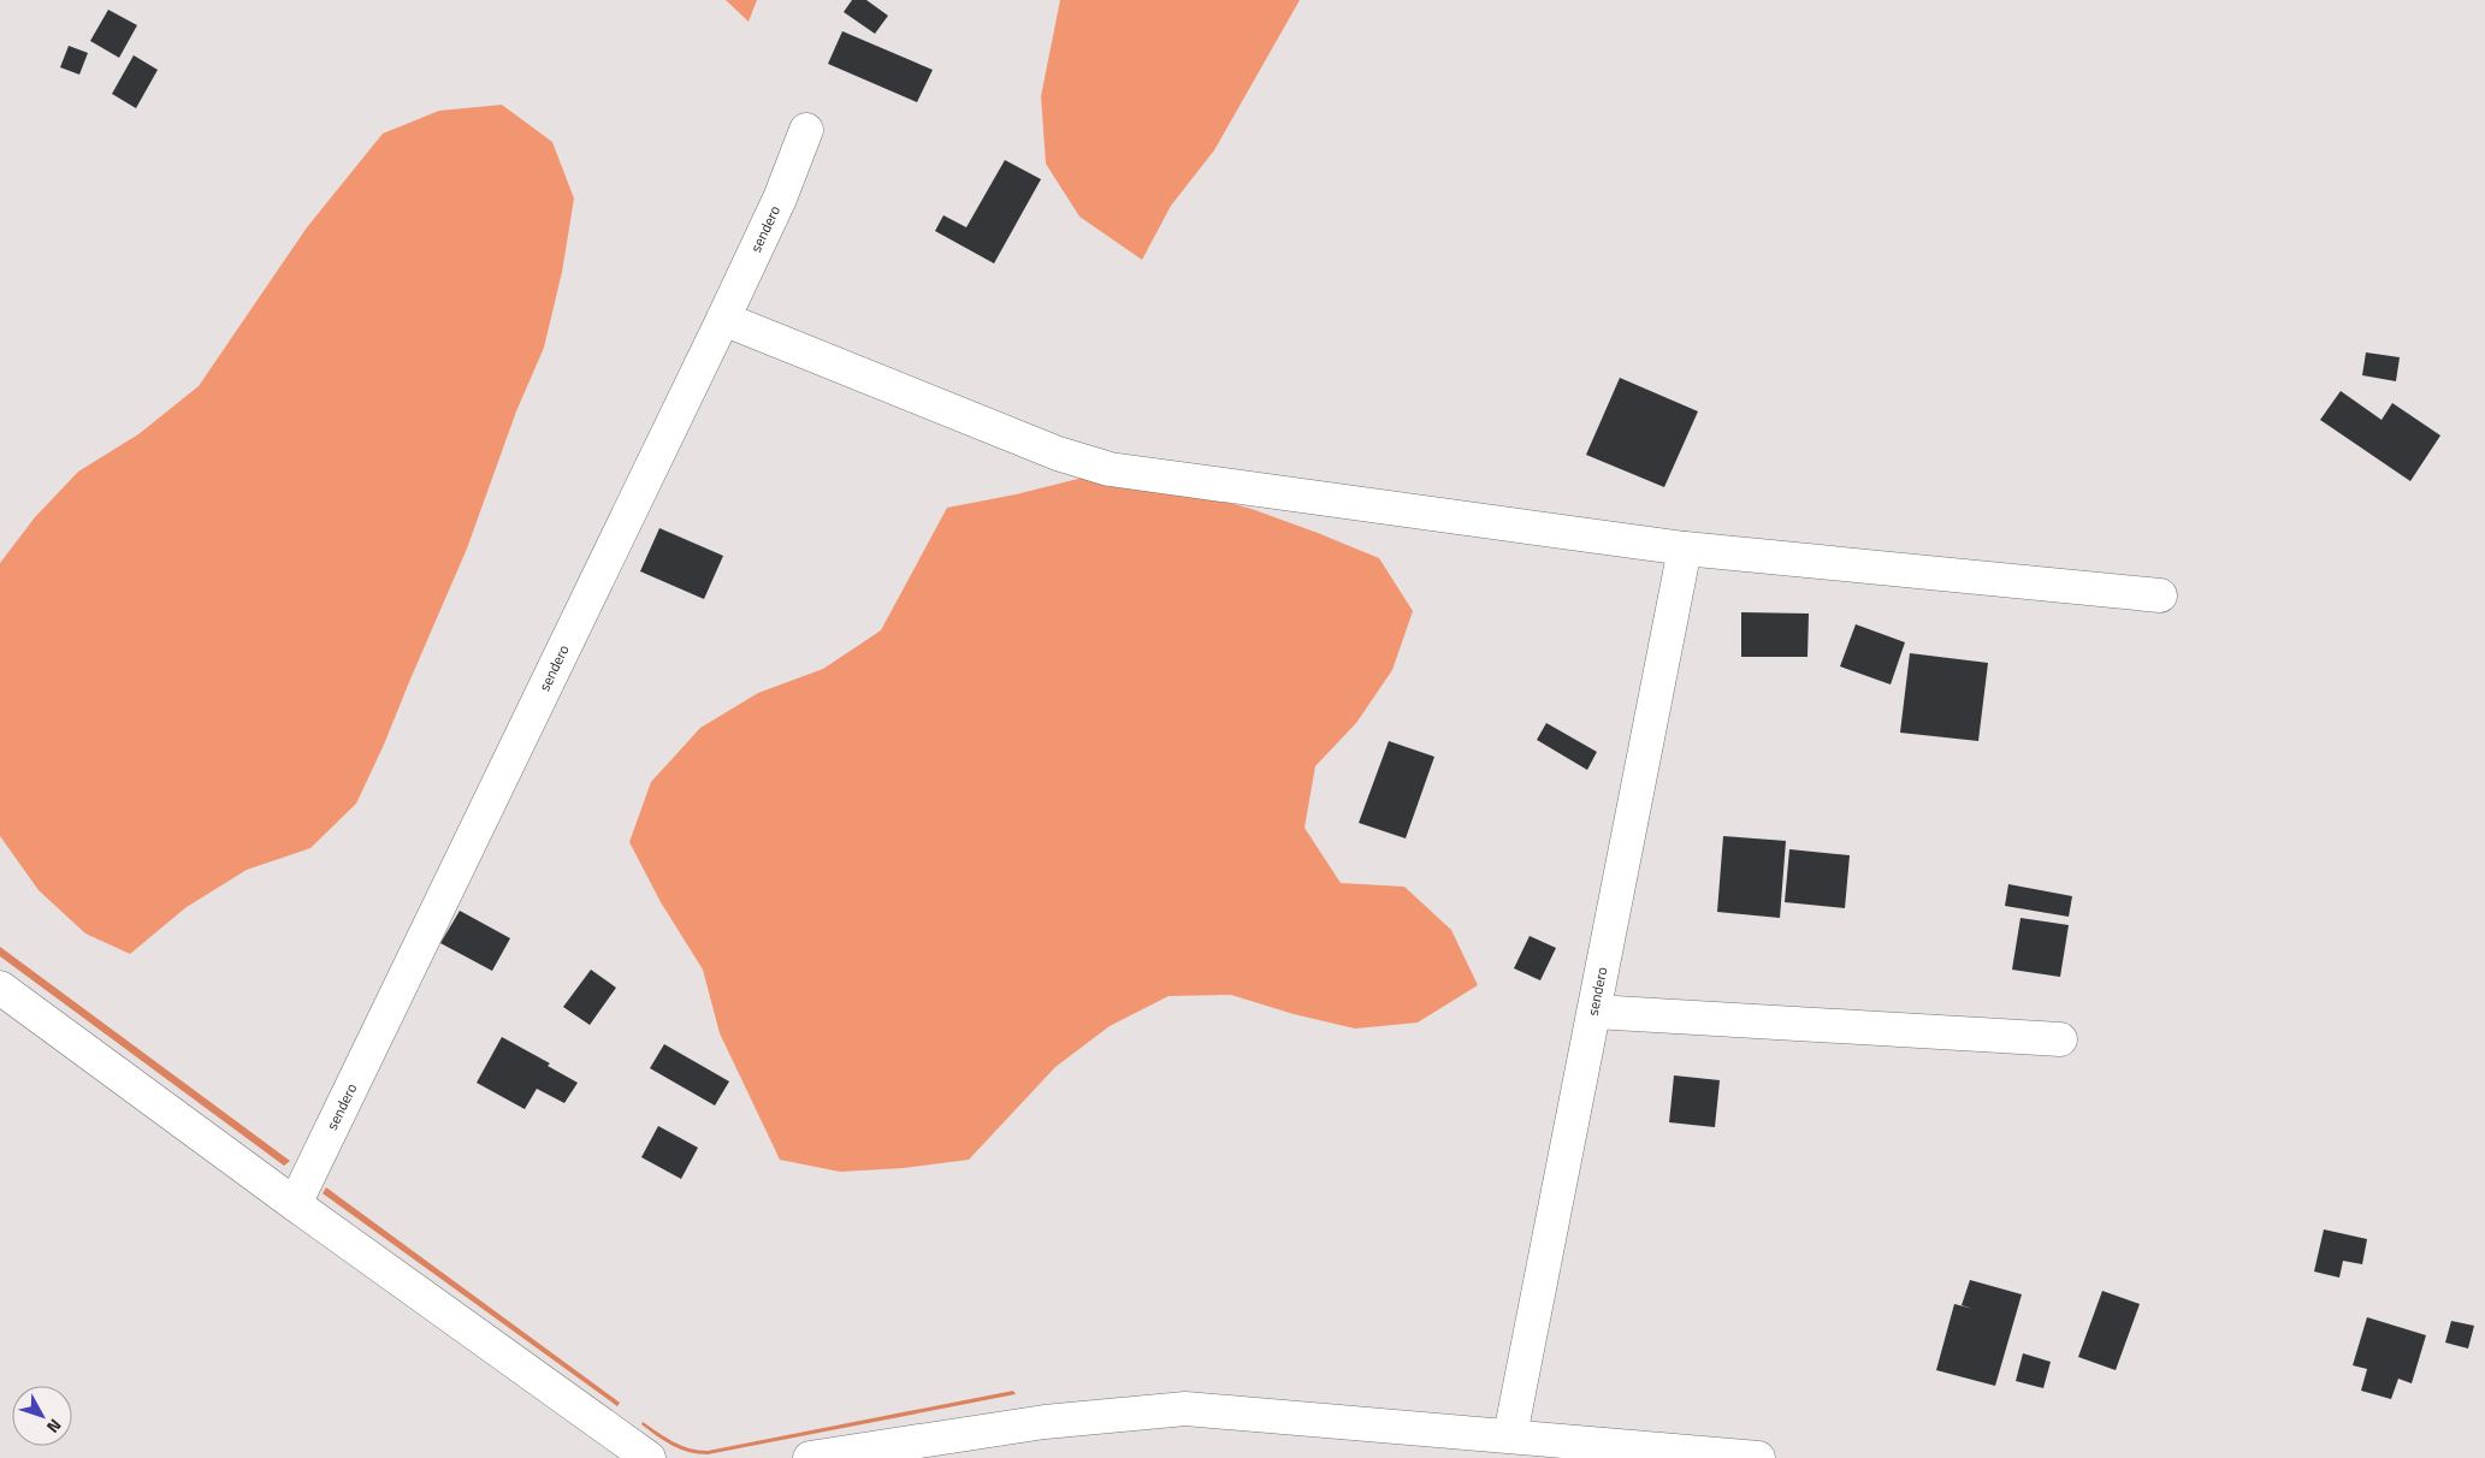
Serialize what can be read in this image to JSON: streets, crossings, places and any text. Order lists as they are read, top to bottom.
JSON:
{
  "streets": {
    "street": ["sendero"]
  },
  "north": "bottom right"
}
